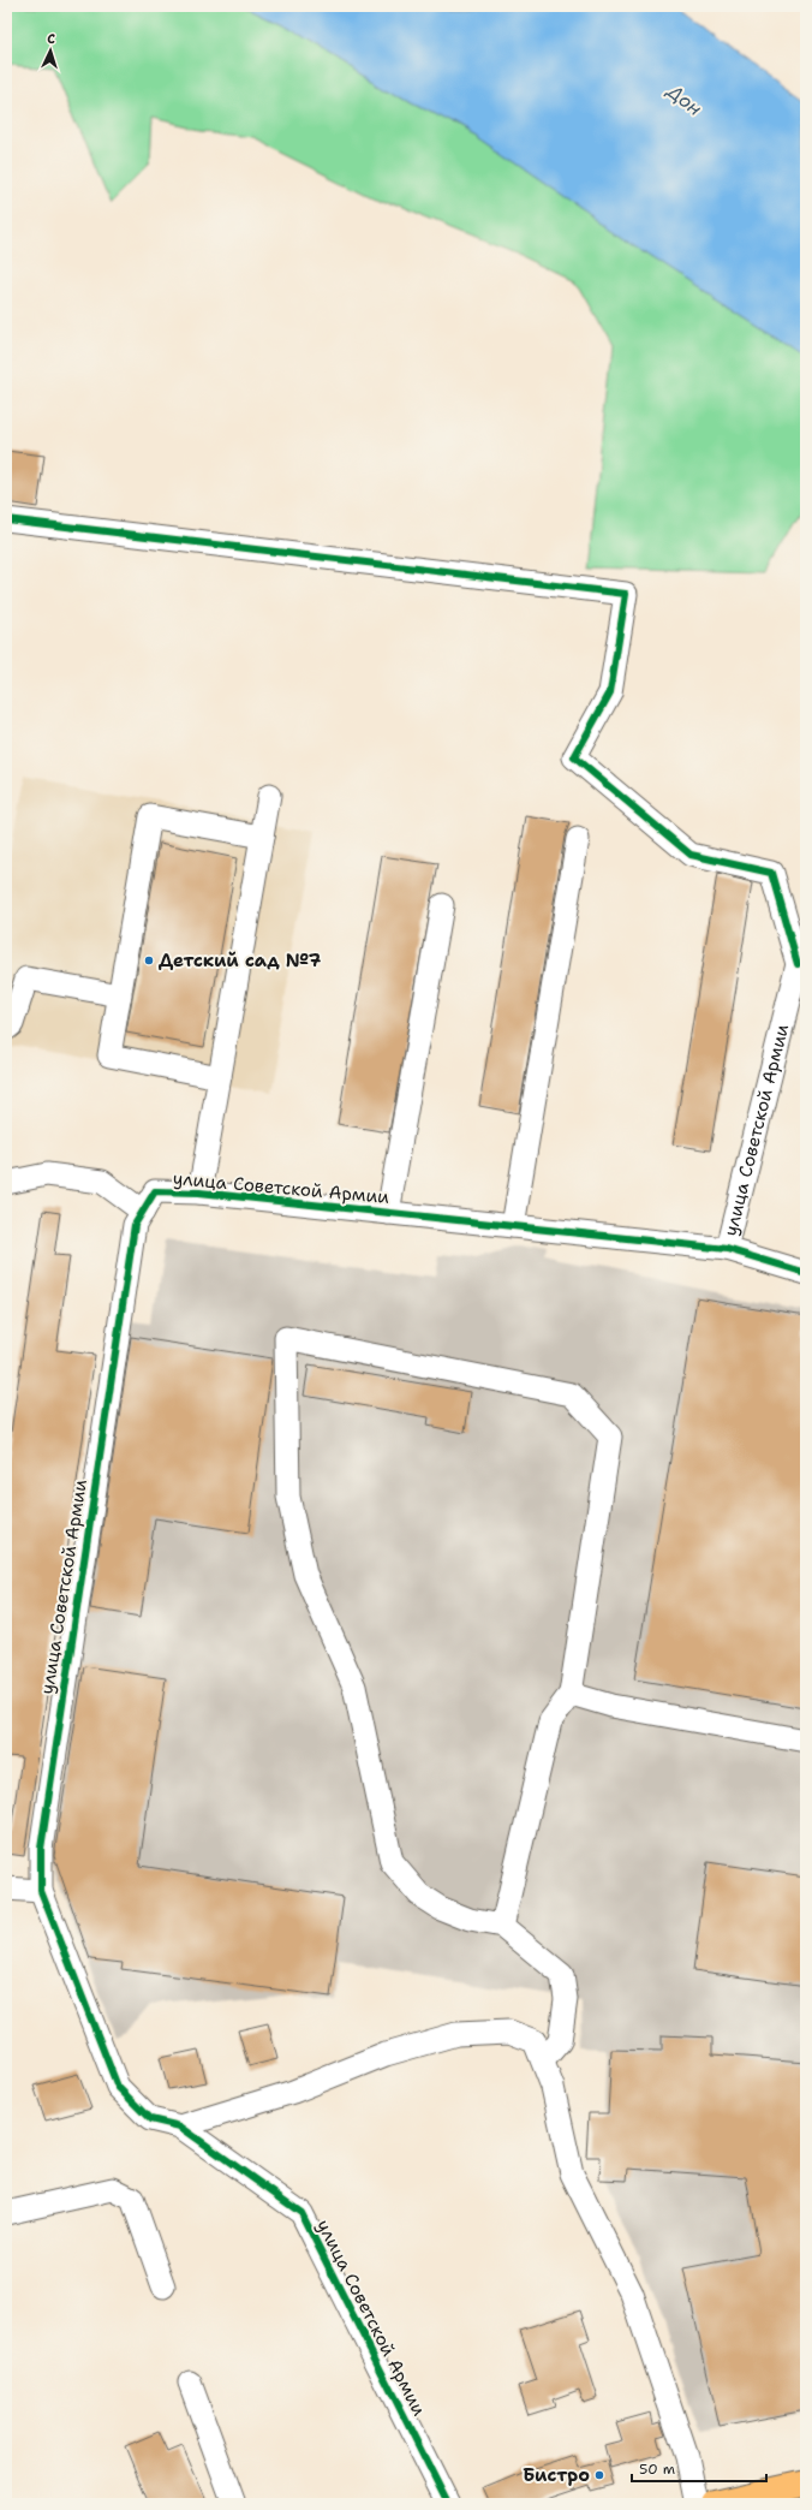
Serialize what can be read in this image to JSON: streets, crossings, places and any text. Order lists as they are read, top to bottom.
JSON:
{
  "streets": {
    "street": ["улица Советской Армии"]
  },
  "water": ["Дон"],
  "places": ["Детский сад №7", "Бистро"],
  "scale_bar": "50 m",
  "north": "top"
}
